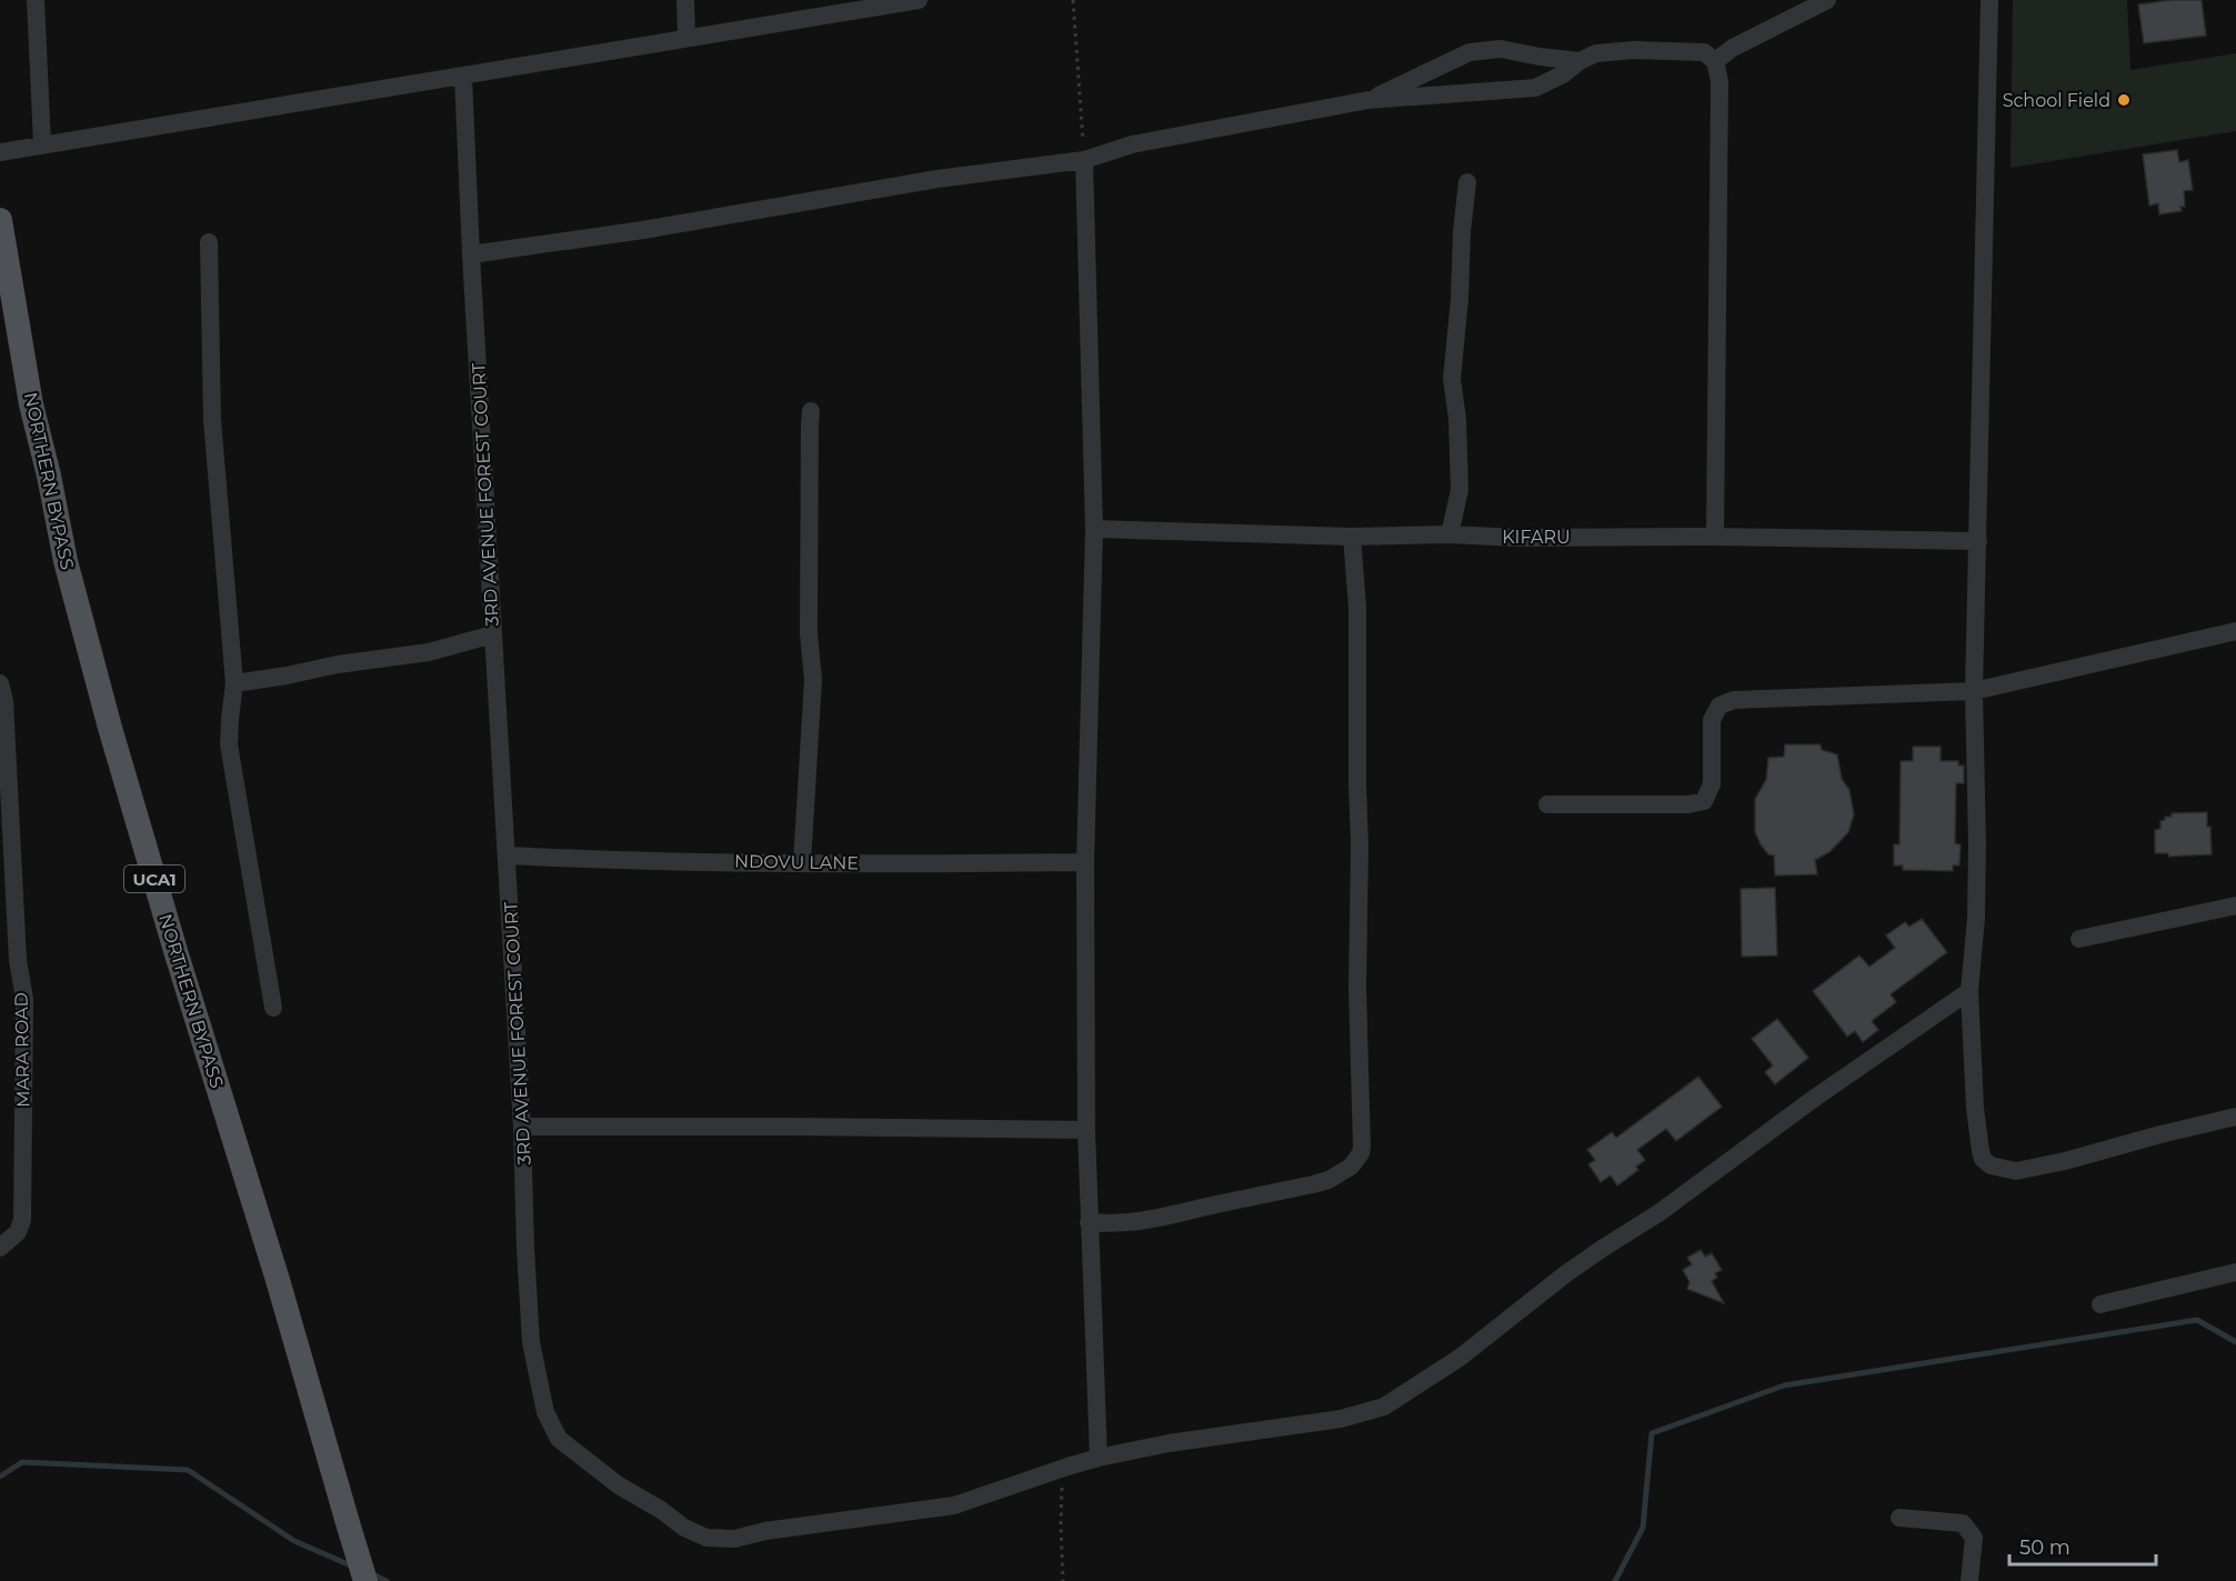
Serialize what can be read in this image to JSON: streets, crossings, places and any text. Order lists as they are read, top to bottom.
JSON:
{
  "streets": {
    "main road": ["NORTHERN BYPASS", "UCA1"],
    "street": [
      "3RD AVENUE FOREST COURT",
      "KIFARU",
      "NDOVU LANE",
      "MARA ROAD"
    ]
  },
  "crossings": [
    ["3RD AVENUE FOREST COURT", "NDOVU LANE"]
  ],
  "places": ["School Field"],
  "scale_bar": "50 m"
}
